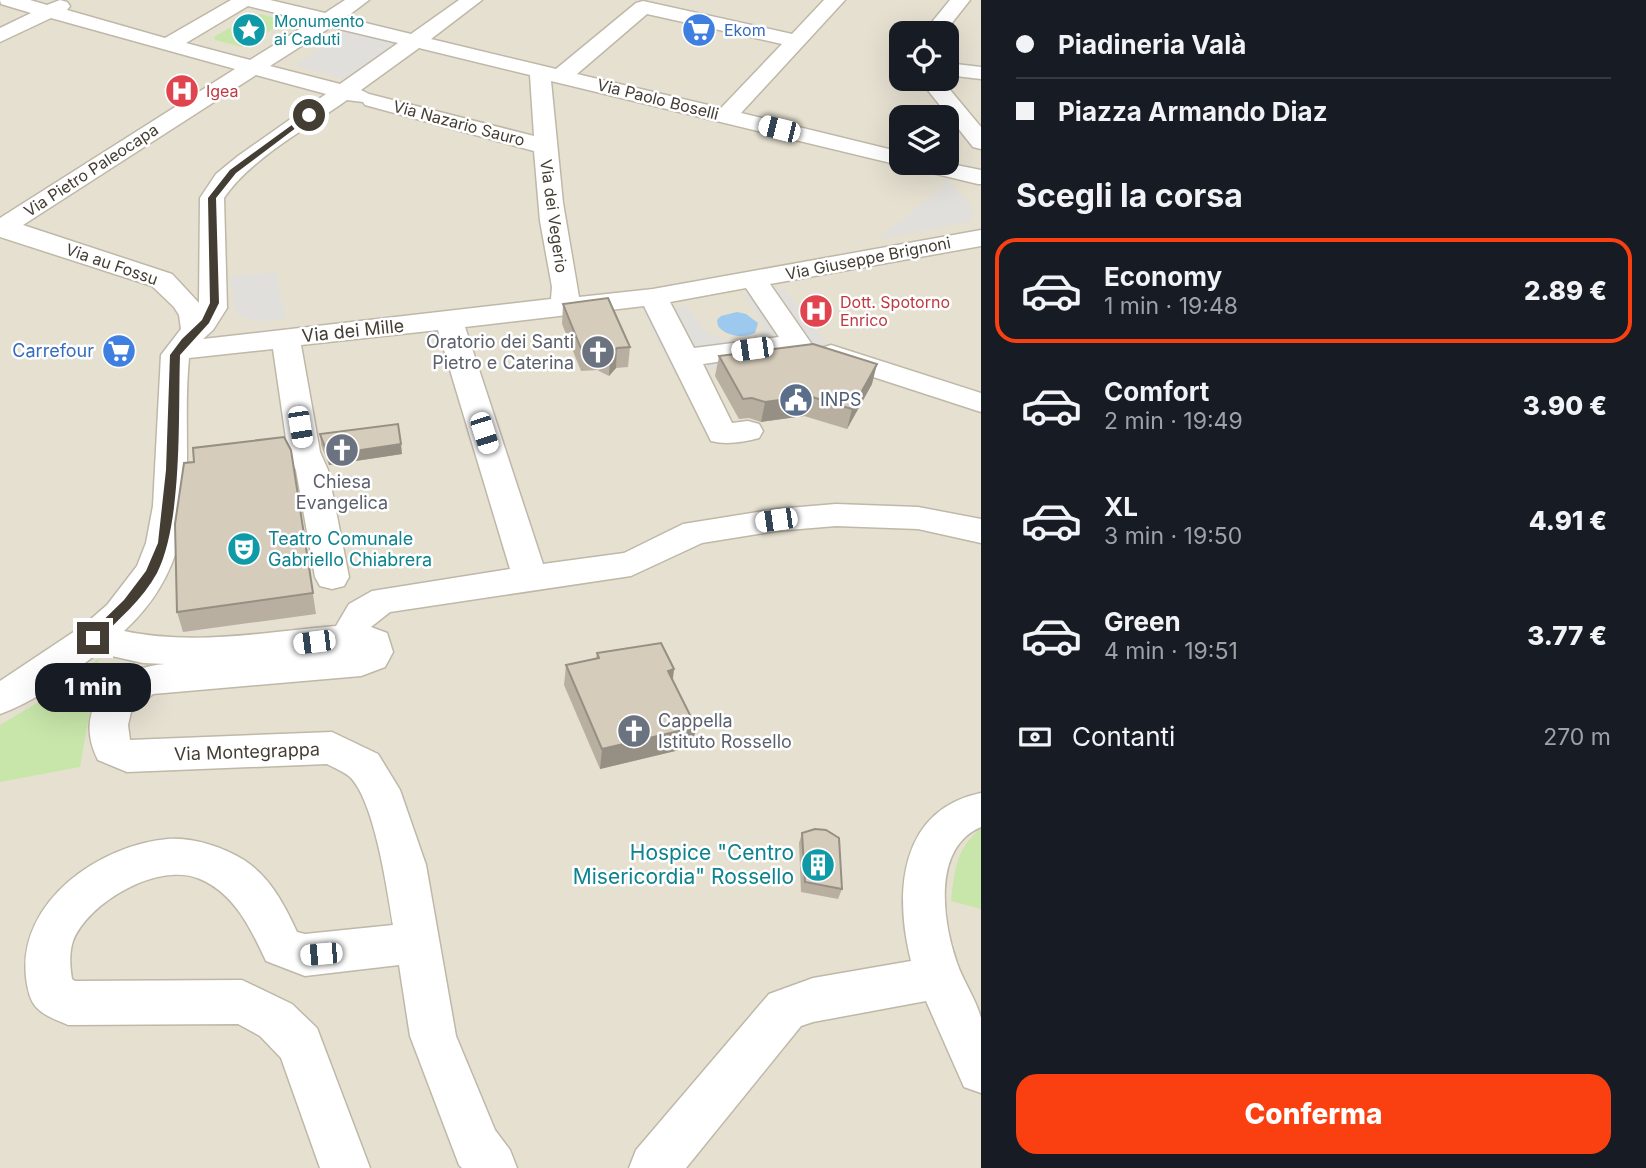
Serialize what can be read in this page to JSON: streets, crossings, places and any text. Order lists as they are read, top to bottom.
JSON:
{
  "streets": {
    "street": [
      "Via Paolo Boselli",
      "Via Nazario Sauro",
      "Via Pietro Paleocapa",
      "Via dei Vegerio",
      "Via Giuseppe Brignoni",
      "Via au Fossu",
      "Via dei Mille",
      "Via Montegrappa"
    ]
  },
  "crossings": [
    ["Via Paolo Boselli", "Via Pietro Paleocapa"],
    ["Via Paolo Boselli", "Via dei Vegerio"],
    ["Via Nazario Sauro", "Via Pietro Paleocapa"],
    ["Via Nazario Sauro", "Via dei Vegerio"],
    ["Via Pietro Paleocapa", "Via au Fossu"],
    ["Via dei Vegerio", "Via dei Mille"],
    ["Via Giuseppe Brignoni", "Via dei Mille"],
    ["Via au Fossu", "Via dei Mille"]
  ],
  "places": {
    "place": ["Monumento ai Caduti"],
    "supermarket": ["Ekom", "Carrefour"],
    "hospital": ["Igea", "Dott. Spotorno Enrico"],
    "church": ["Oratorio dei Santi Pietro e Caterina", "Chiesa Evangelica", "Cappella Istituto Rossello"],
    "public building": ["INPS"],
    "theatre": ["Teatro Comunale Gabriello Chiabrera"],
    "building": ["Hospice \"Centro Misericordia\" Rossello"]
  },
  "page": {
    "banner": ["Piadineria Valà", "Piazza Armando Diaz"],
    "heading": "Scegli la corsa",
    "list": [
      {
        "name": "Economy",
        "note": "1 min · 19:48",
        "value": "2.89 €"
      },
      {
        "name": "Comfort",
        "note": "2 min · 19:49",
        "value": "3.90 €"
      },
      {
        "name": "XL",
        "note": "3 min · 19:50",
        "value": "4.91 €"
      },
      {
        "name": "Green",
        "note": "4 min · 19:51",
        "value": "3.77 €"
      }
    ],
    "bubble": "1 min",
    "pay": ["Contanti", "270 m"],
    "buttons": "Conferma"
  }
}
